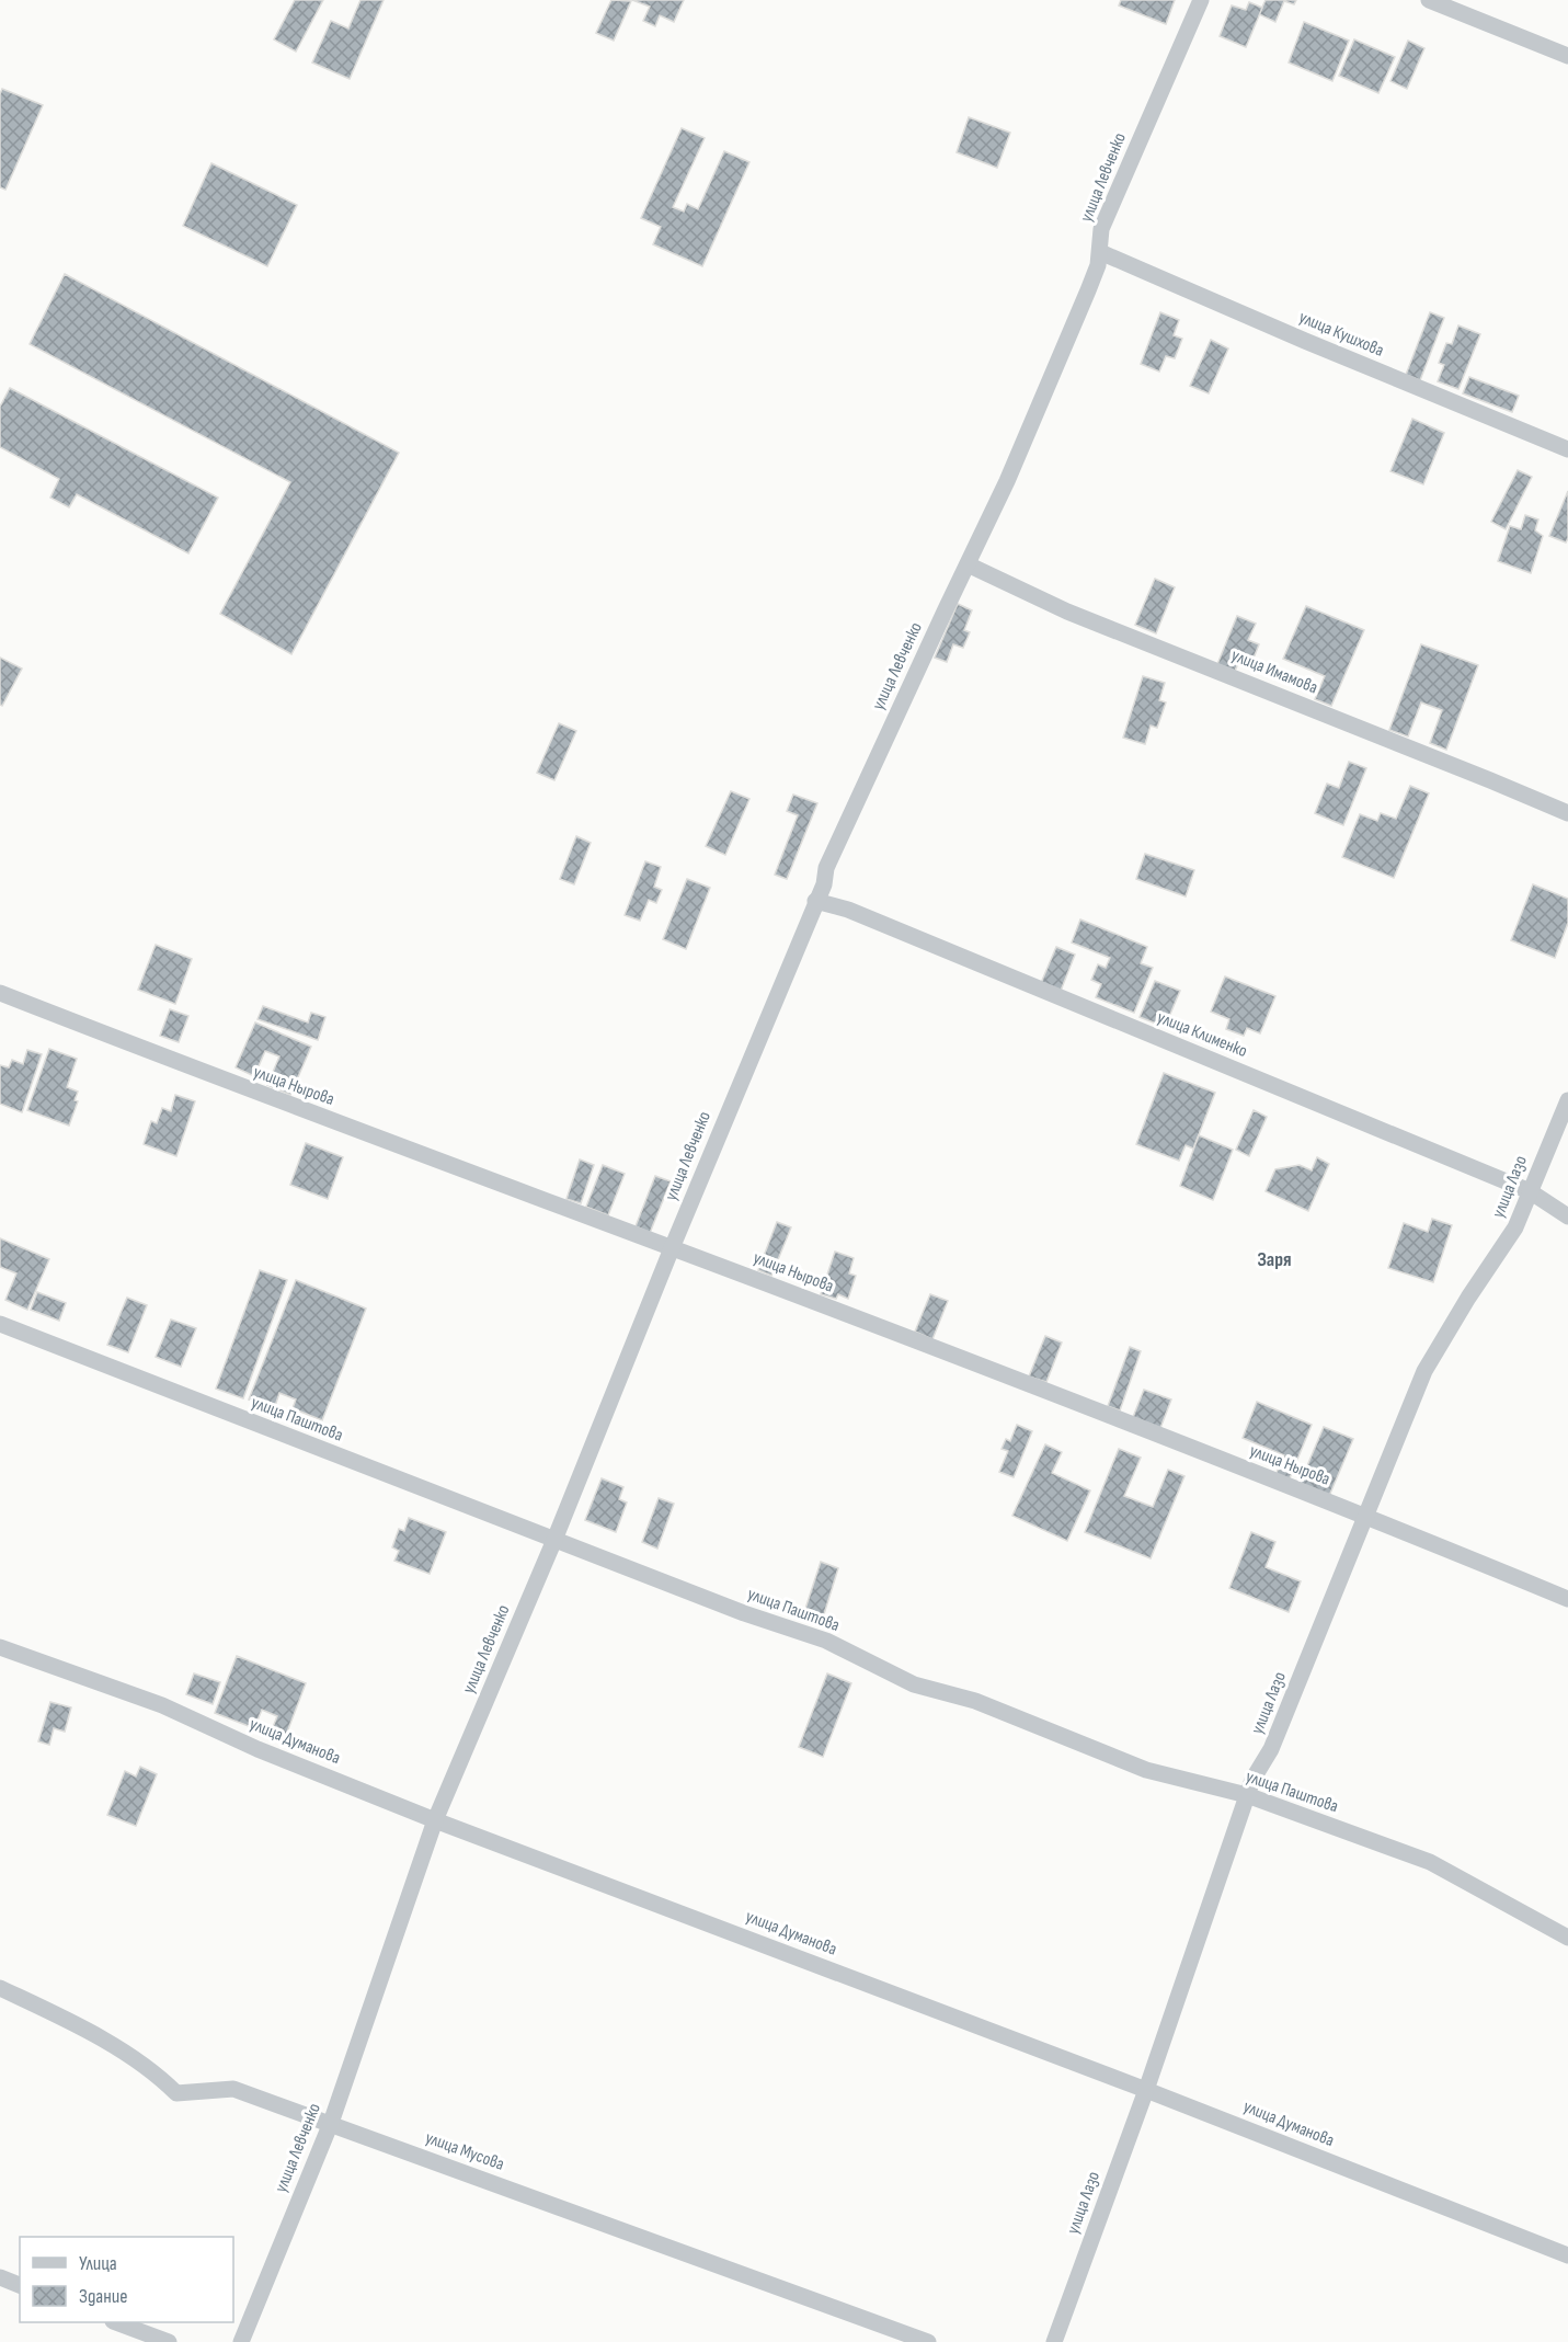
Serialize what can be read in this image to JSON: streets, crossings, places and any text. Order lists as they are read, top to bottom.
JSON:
{
  "streets": {
    "street": [
      "улица Левченко",
      "улица Кушхова",
      "улица Имамова",
      "улица Клименко",
      "улица Нырова",
      "улица Лазо",
      "улица Паштова",
      "улица Думанова",
      "улица Мусова"
    ]
  },
  "crossings": [
    ["улица Левченко", "улица Кушхова"],
    ["улица Левченко", "улица Имамова"],
    ["улица Левченко", "улица Клименко"],
    ["улица Левченко", "улица Нырова"],
    ["улица Левченко", "улица Паштова"],
    ["улица Левченко", "улица Думанова"],
    ["улица Левченко", "улица Мусова"],
    ["улица Клименко", "улица Лазо"],
    ["улица Нырова", "улица Лазо"],
    ["улица Лазо", "улица Паштова"],
    ["улица Лазо", "улица Думанова"]
  ],
  "districts": ["Заря"],
  "legend": ["Улица", "Здание"]
}
